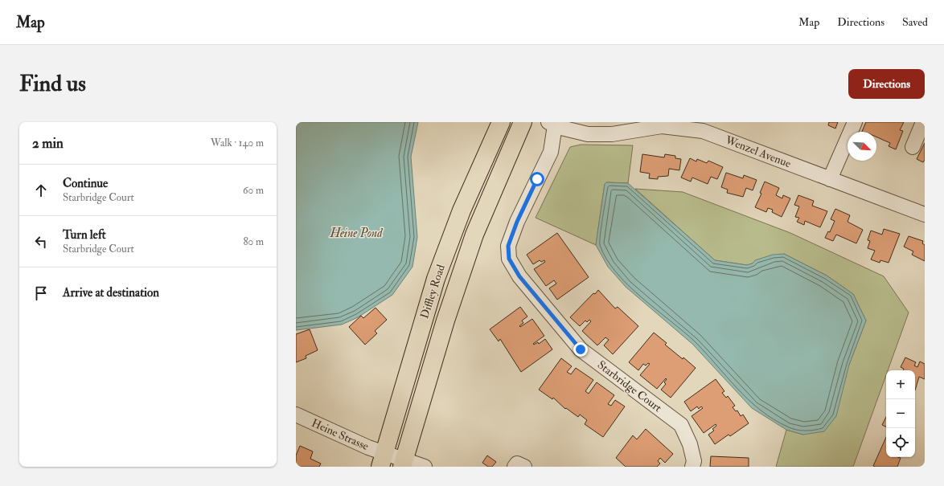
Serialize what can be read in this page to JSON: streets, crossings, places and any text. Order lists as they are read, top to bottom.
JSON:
{
  "streets": {
    "main road": ["Diffley Road"],
    "street": ["Wenzel Avenue", "Starbridge Court", "Heine Strasse"]
  },
  "crossings": [
    ["Wenzel Avenue", "Starbridge Court"],
    ["Diffley Road", "Heine Strasse"]
  ],
  "water": ["Heine Pond"],
  "north": "bottom right",
  "page": {
    "header": "Map",
    "nav": ["Map", "Directions", "Saved"],
    "buttons": "Directions",
    "title": "Find us",
    "heading": ["2 min", "Walk · 140 m"],
    "list": [
      ["Continue", "Starbridge Court", "60 m"],
      ["Turn left", "Starbridge Court", "80 m"],
      "Arrive at destination"
    ],
    "map_buttons": ["+", "−"]
  }
}
